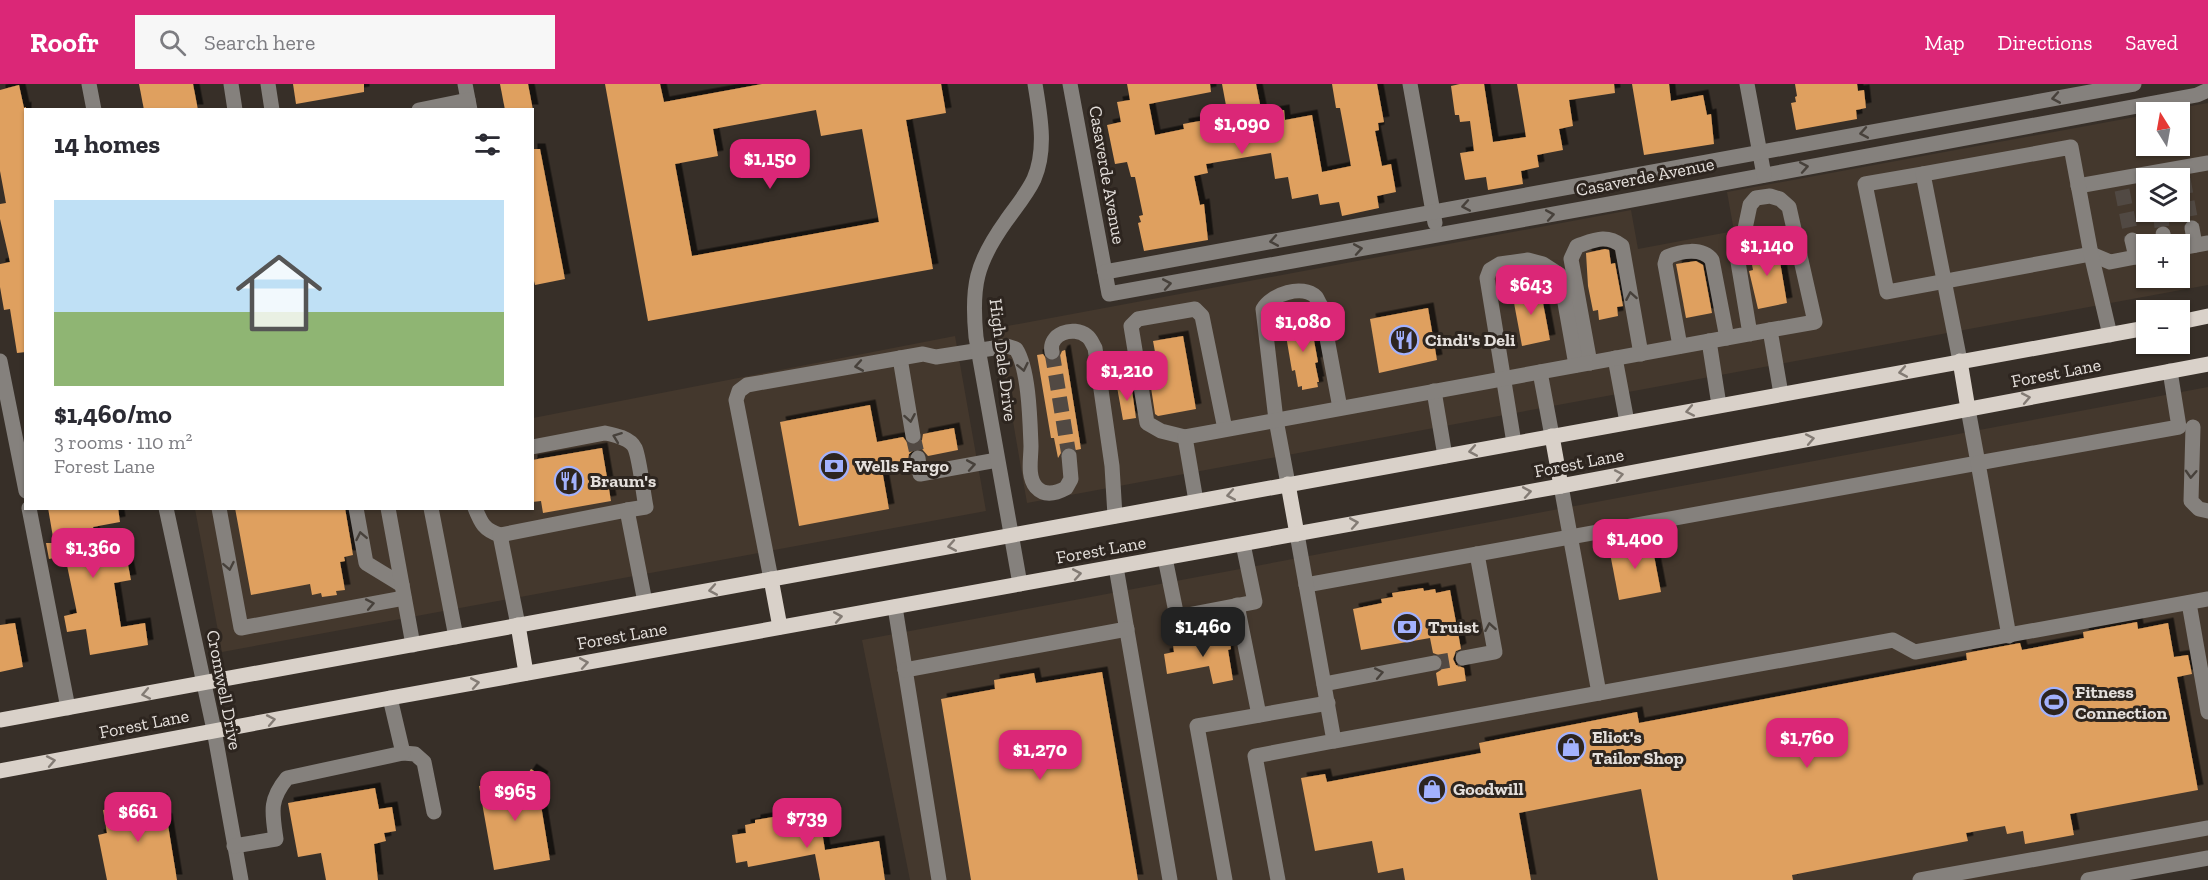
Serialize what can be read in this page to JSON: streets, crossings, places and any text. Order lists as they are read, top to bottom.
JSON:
{
  "streets": {
    "main road": ["Forest Lane"],
    "street": ["Casaverde Avenue", "High Dale Drive", "Cromwell Drive"]
  },
  "crossings": [
    ["High Dale Drive", "Forest Lane"],
    ["Forest Lane", "Cromwell Drive"]
  ],
  "places": {
    "restaurant": ["Cindi's Deli", "Braum's"],
    "bank": ["Wells Fargo", "Truist"],
    "sports": ["Fitness Connection"],
    "shop": ["Eliot's Tailor Shop", "Goodwill"]
  },
  "north": "top",
  "page": {
    "header": "Roofr",
    "search": "Search here",
    "nav": ["Map", "Directions", "Saved"],
    "map_buttons": ["+", "−"],
    "price": [
      "$1,090",
      "$1,150",
      "$1,140",
      "$643",
      "$1,080",
      "$1,210",
      "$1,400",
      "$1,360",
      "$1,460",
      "$1,760",
      "$1,270",
      "$965",
      "$661",
      "$739"
    ],
    "heading": "14 homes",
    "list": [
      {
        "name": "$1,460/mo",
        "note": "3 rooms · 110 m² · Forest Lane"
      }
    ]
  }
}
